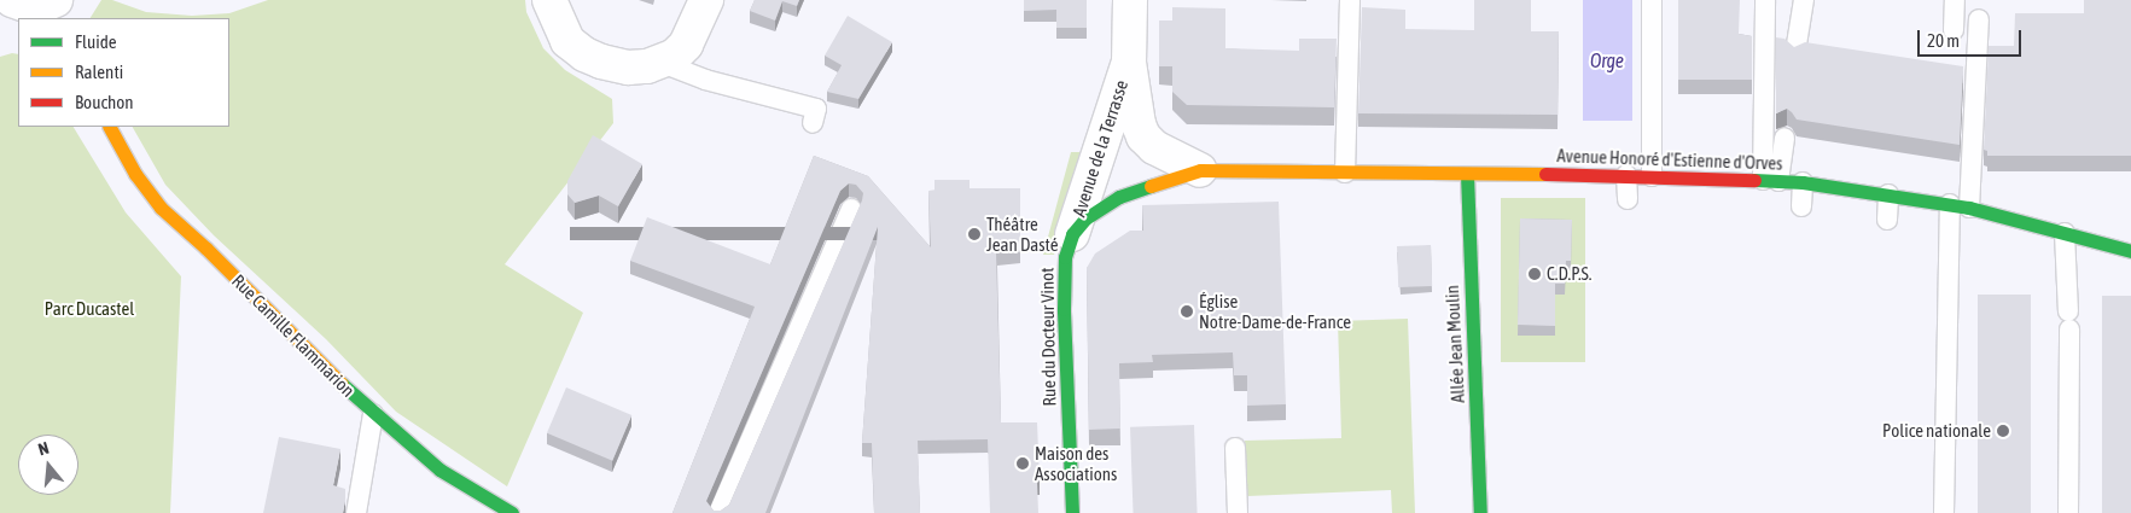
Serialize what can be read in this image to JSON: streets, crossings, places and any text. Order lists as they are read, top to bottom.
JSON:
{
  "streets": {
    "street": [
      "Avenue de la Terrasse",
      "Avenue Honoré d'Estienne d'Orves",
      "Rue Camille Flammarion",
      "Rue du Docteur Vinot",
      "Allée Jean Moulin"
    ]
  },
  "crossings": [
    ["Avenue de la Terrasse", "Avenue Honoré d'Estienne d'Orves"],
    ["Avenue de la Terrasse", "Rue du Docteur Vinot"],
    ["Avenue Honoré d'Estienne d'Orves", "Allée Jean Moulin"]
  ],
  "water": ["Orge"],
  "parks": ["Parc Ducastel"],
  "places": [
    "Théâtre Jean Dasté",
    "C.D.P.S.",
    "Église Notre-Dame-de-France",
    "Police nationale",
    "Maison des Associations"
  ],
  "legend": ["Fluide", "Ralenti", "Bouchon"],
  "scale_bar": "20 m",
  "north": "top"
}
